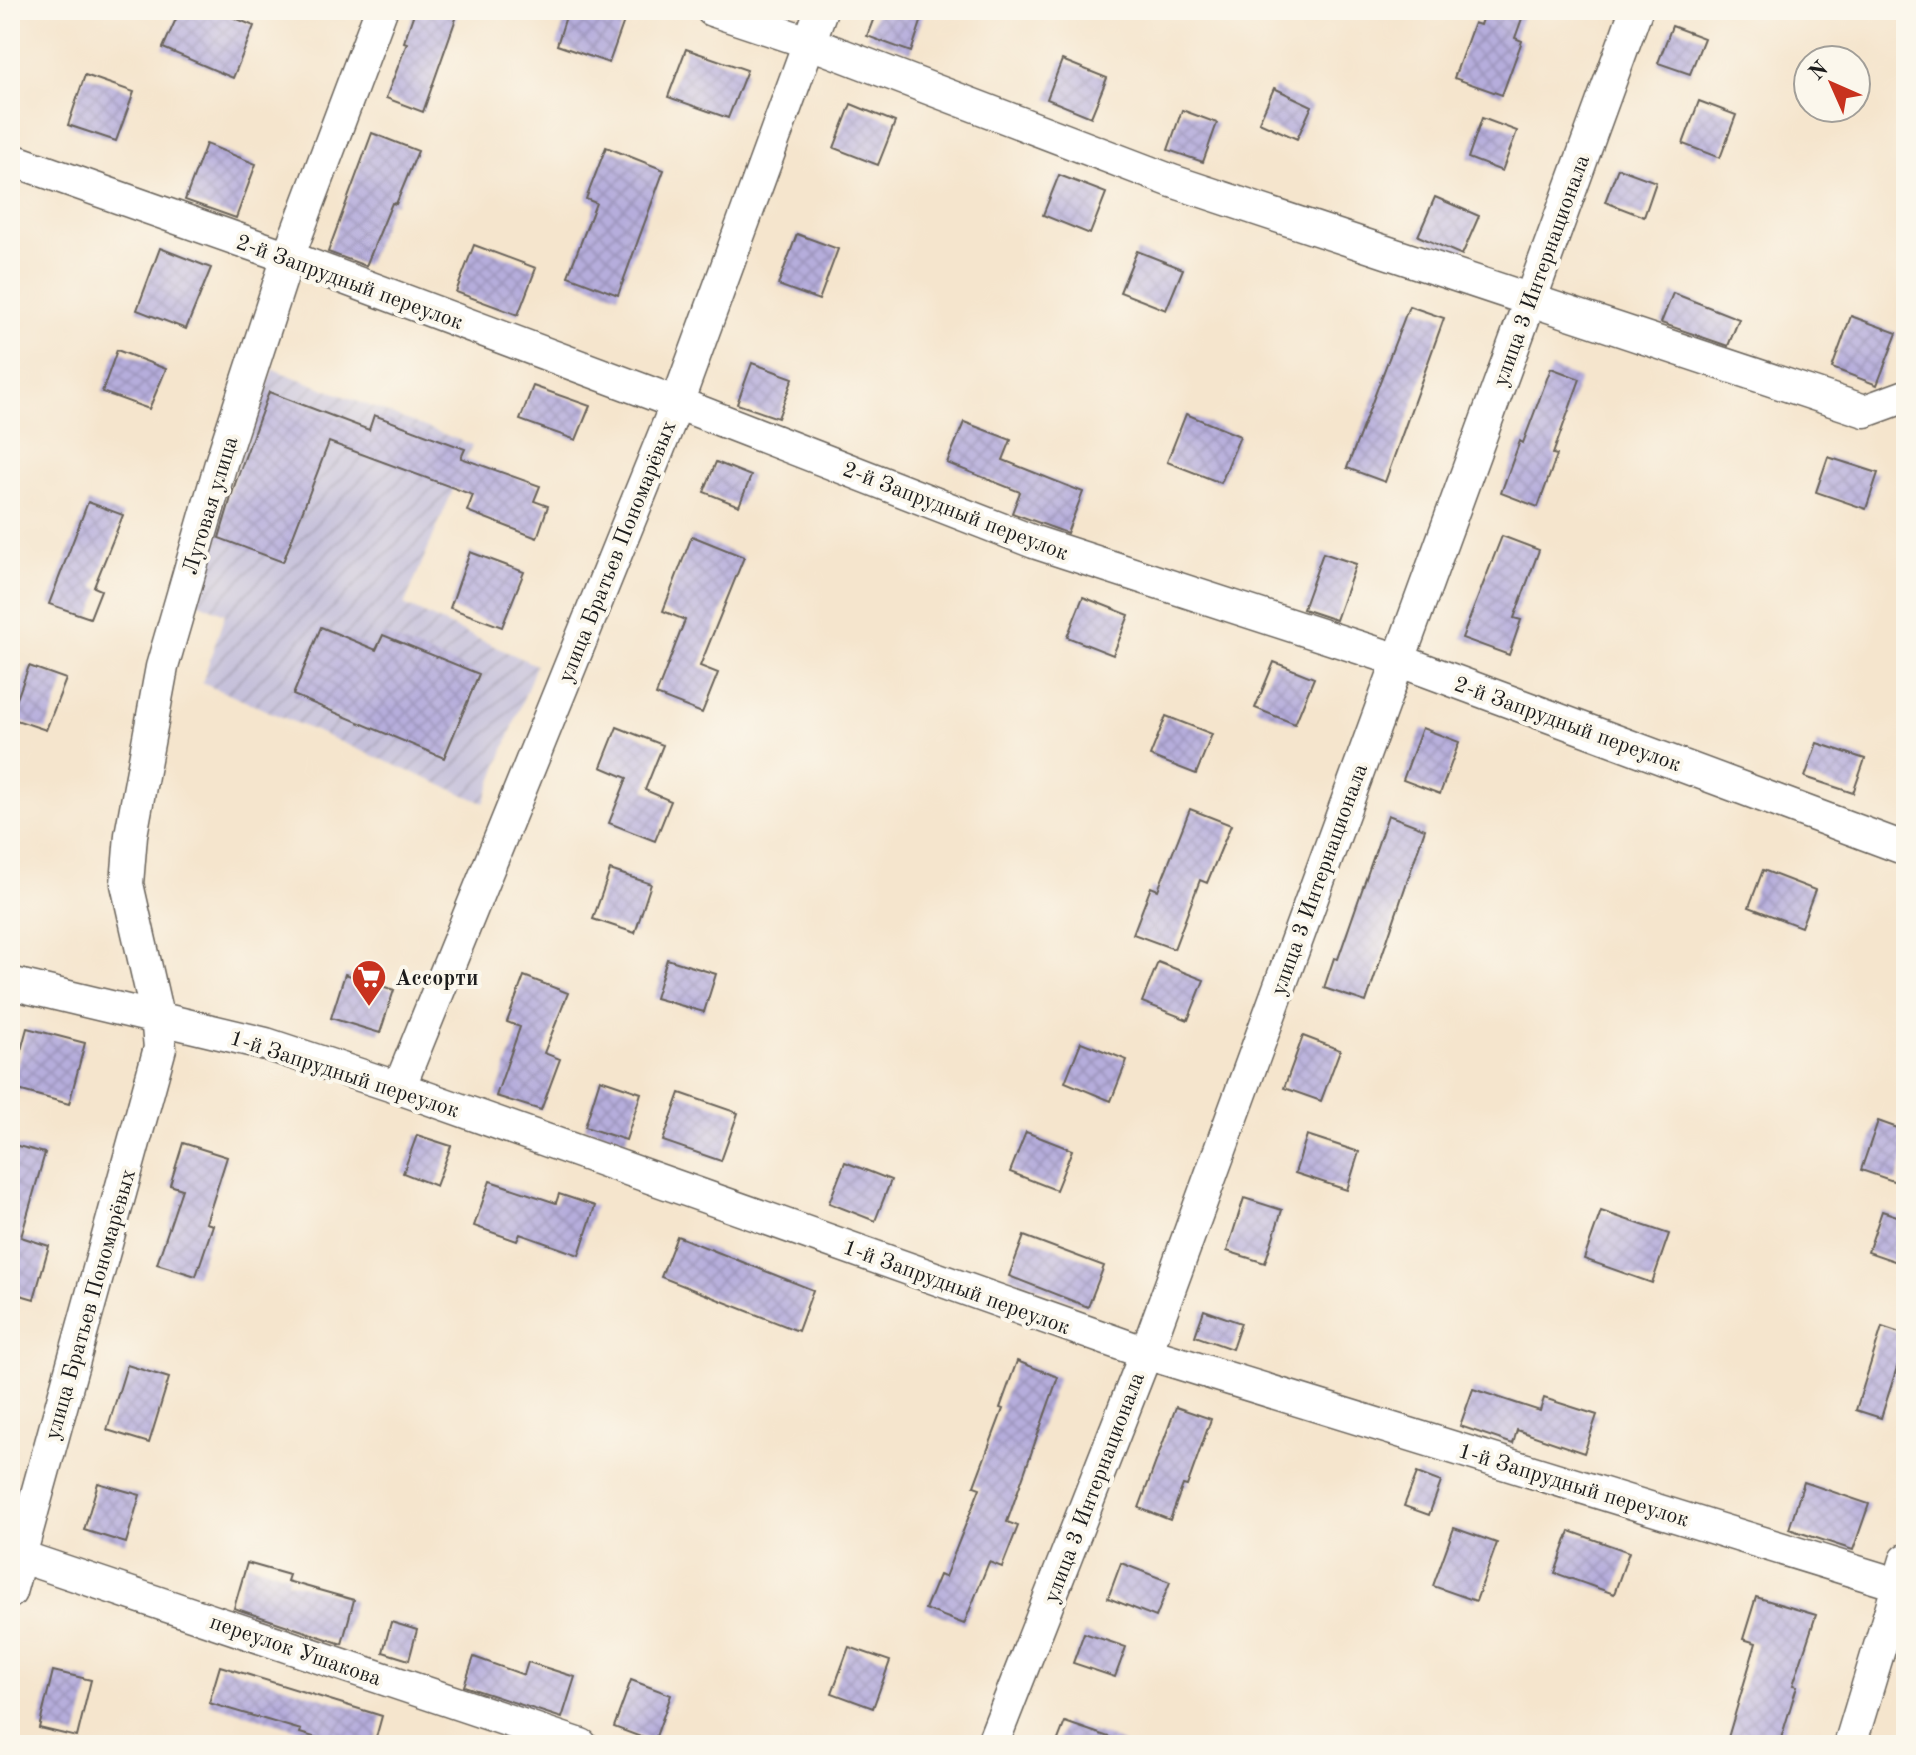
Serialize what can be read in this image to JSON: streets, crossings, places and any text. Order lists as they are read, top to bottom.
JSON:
{
  "streets": {
    "street": [
      "улица 3 Интернационала",
      "2-й Запрудный переулок",
      "Луговая улица",
      "улица Братьев Пономарёвых",
      "1-й Запрудный переулок",
      "переулок Ушакова"
    ]
  },
  "crossings": [
    ["улица 3 Интернационала", "2-й Запрудный переулок"],
    ["улица 3 Интернационала", "1-й Запрудный переулок"],
    ["2-й Запрудный переулок", "Луговая улица"],
    ["2-й Запрудный переулок", "улица Братьев Пономарёвых"],
    ["Луговая улица", "улица Братьев Пономарёвых"],
    ["Луговая улица", "1-й Запрудный переулок"],
    ["улица Братьев Пономарёвых", "1-й Запрудный переулок"],
    ["улица Братьев Пономарёвых", "переулок Ушакова"]
  ],
  "places": {
    "supermarket": ["Ассорти"]
  },
  "north": "top left"
}
